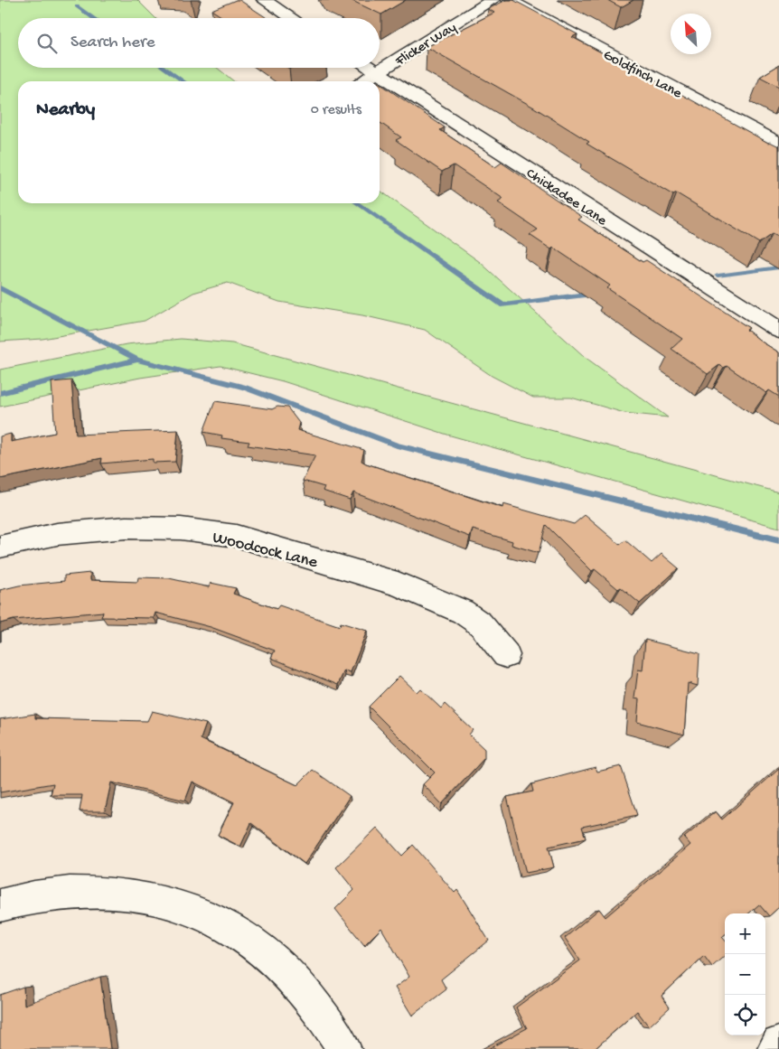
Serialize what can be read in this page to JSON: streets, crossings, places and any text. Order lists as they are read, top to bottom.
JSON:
{
  "streets": {
    "street": [
      "Flicker Way",
      "Goldfinch Lane",
      "Chickadee Lane",
      "Woodcock Lane"
    ]
  },
  "crossings": [
    ["Flicker Way", "Chickadee Lane"]
  ],
  "north": "top left",
  "page": {
    "search": "Search here",
    "heading": ["Nearby", "0 results"],
    "map_buttons": ["+", "−"]
  }
}
